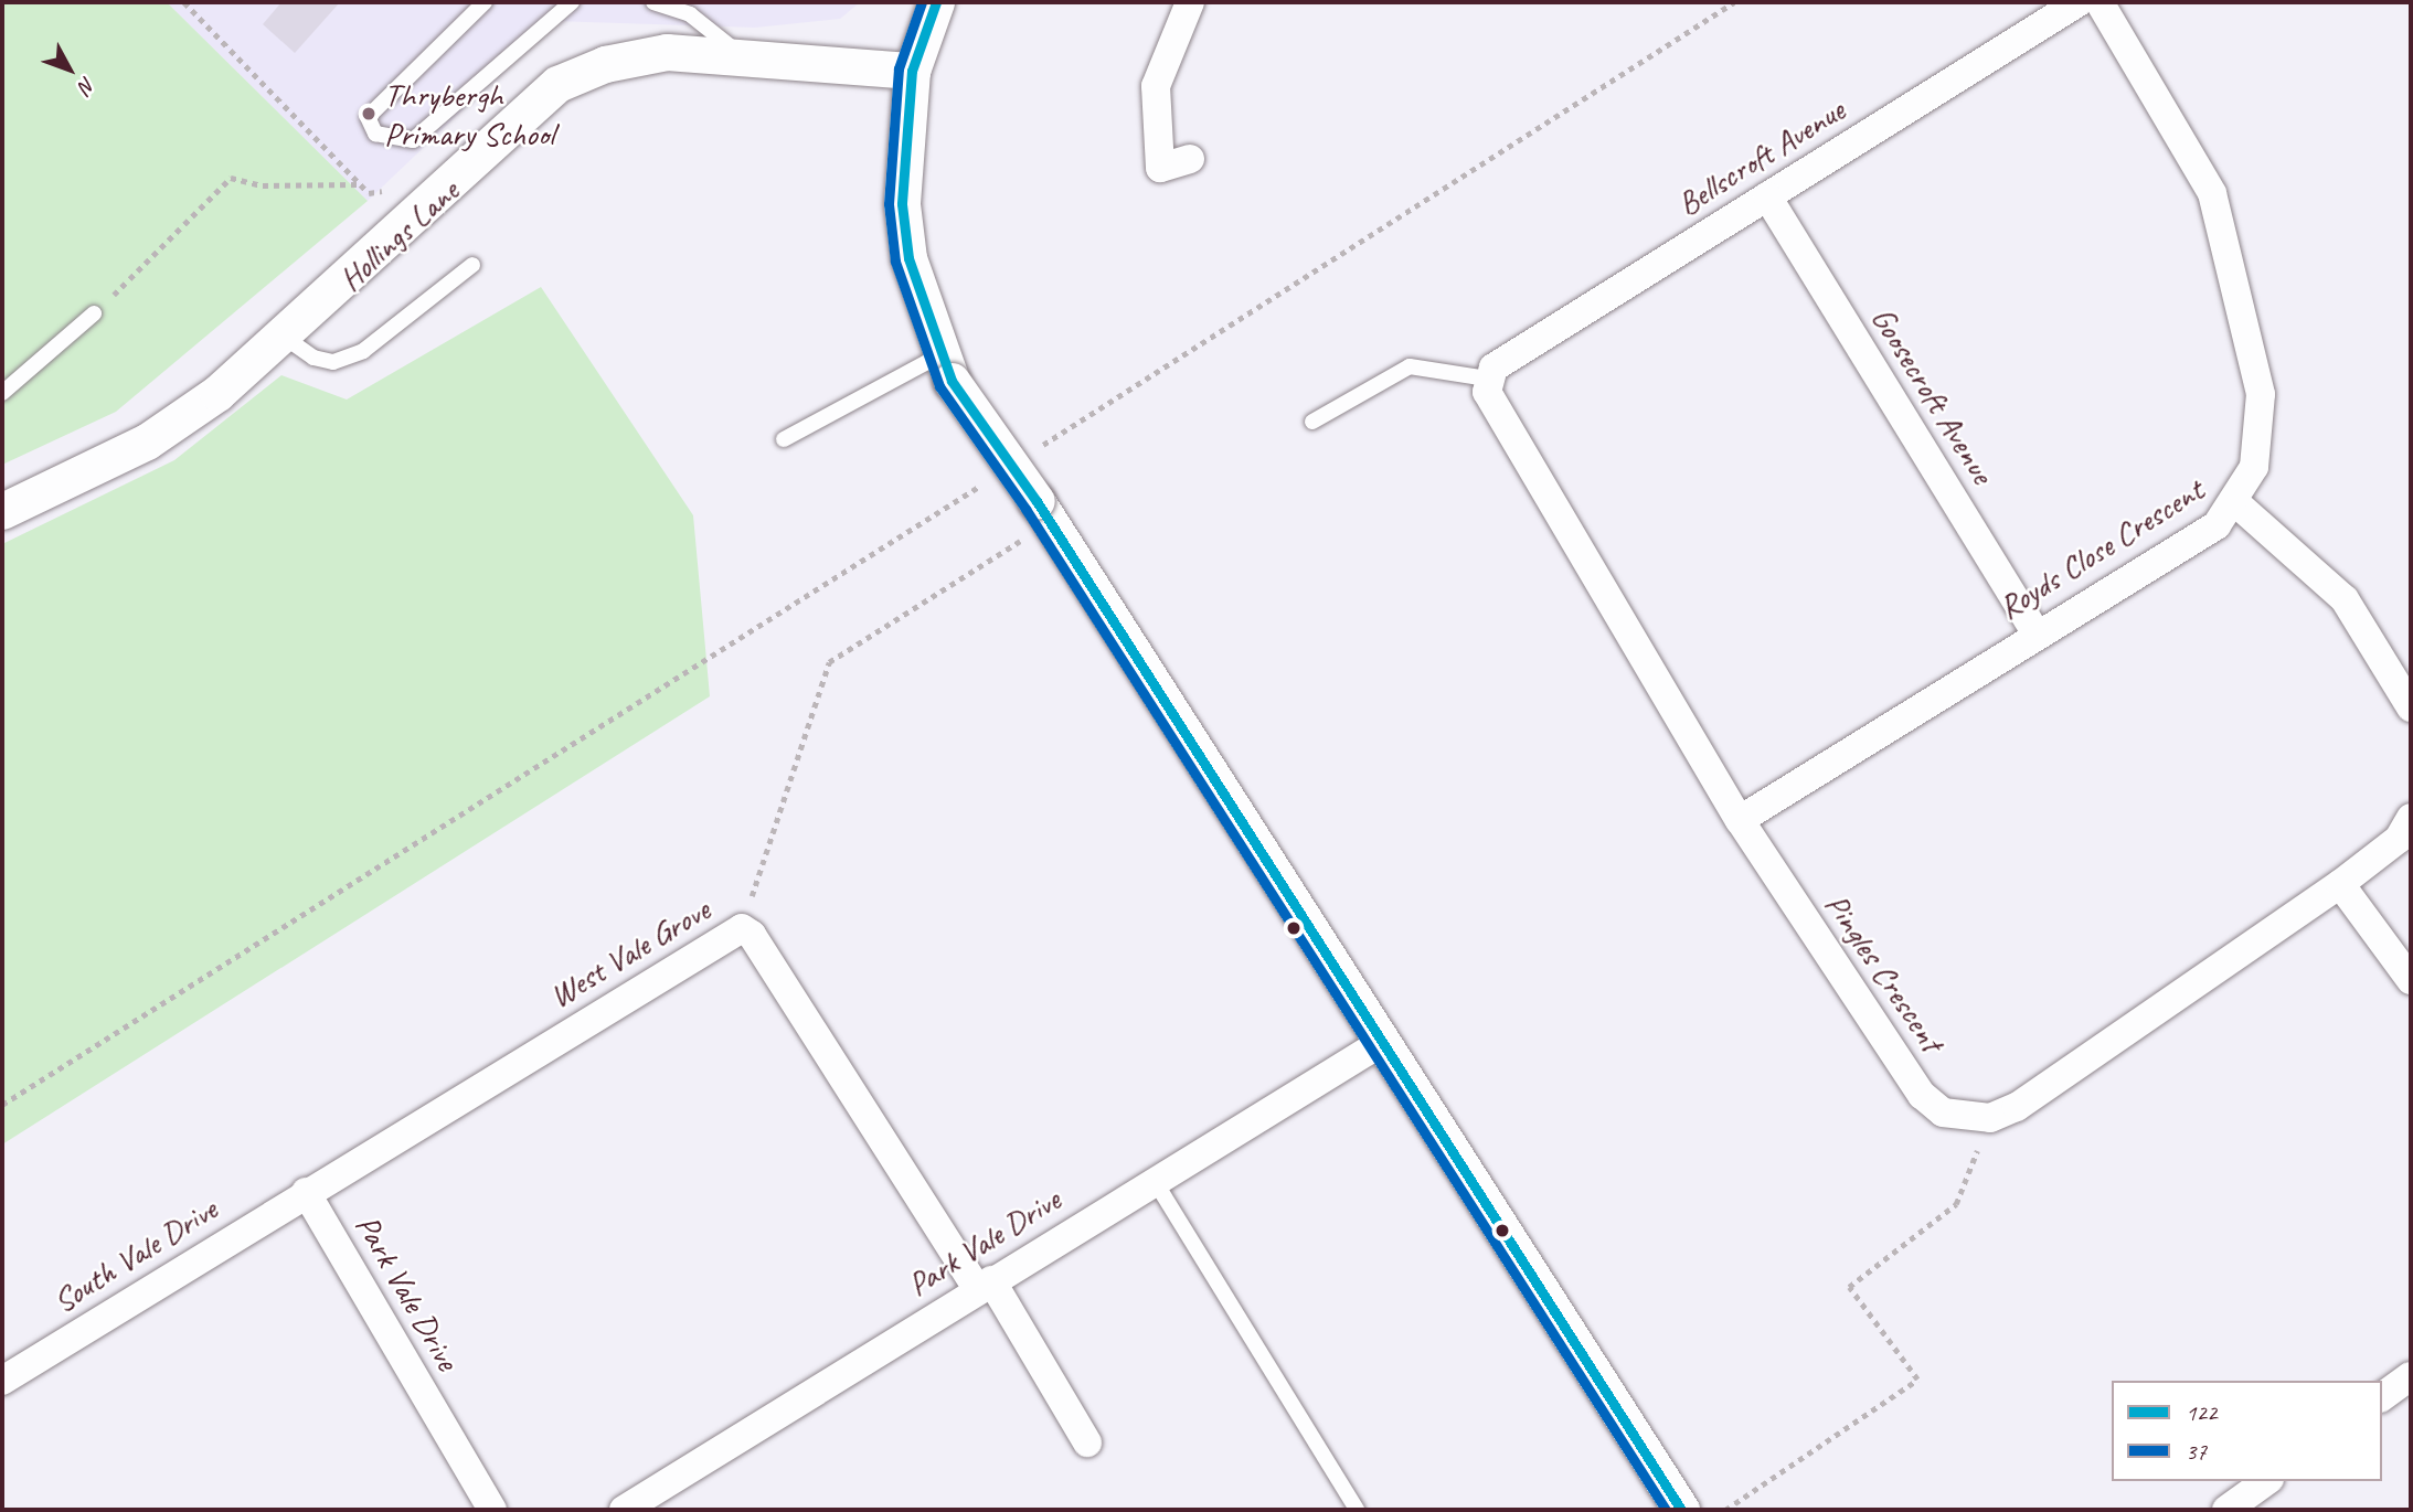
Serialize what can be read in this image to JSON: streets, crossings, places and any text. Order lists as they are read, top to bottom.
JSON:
{
  "streets": {
    "street": [
      "Bellscroft Avenue",
      "Hollings Lane",
      "Goosecroft Avenue",
      "Royds Close Crescent",
      "West Vale Grove",
      "Pingles Crescent",
      "Park Vale Drive",
      "South Vale Drive"
    ]
  },
  "crossings": [
    ["Bellscroft Avenue", "Goosecroft Avenue"],
    ["Bellscroft Avenue", "Pingles Crescent"],
    ["Goosecroft Avenue", "Royds Close Crescent"],
    ["Royds Close Crescent", "Pingles Crescent"],
    ["West Vale Grove", "Park Vale Drive"],
    ["West Vale Grove", "South Vale Drive"],
    ["Park Vale Drive", "South Vale Drive"]
  ],
  "places": ["Thrybergh Primary School"],
  "lines": ["transit line 122", "transit line 37"],
  "legend": ["122", "37"],
  "north": "bottom right"
}
